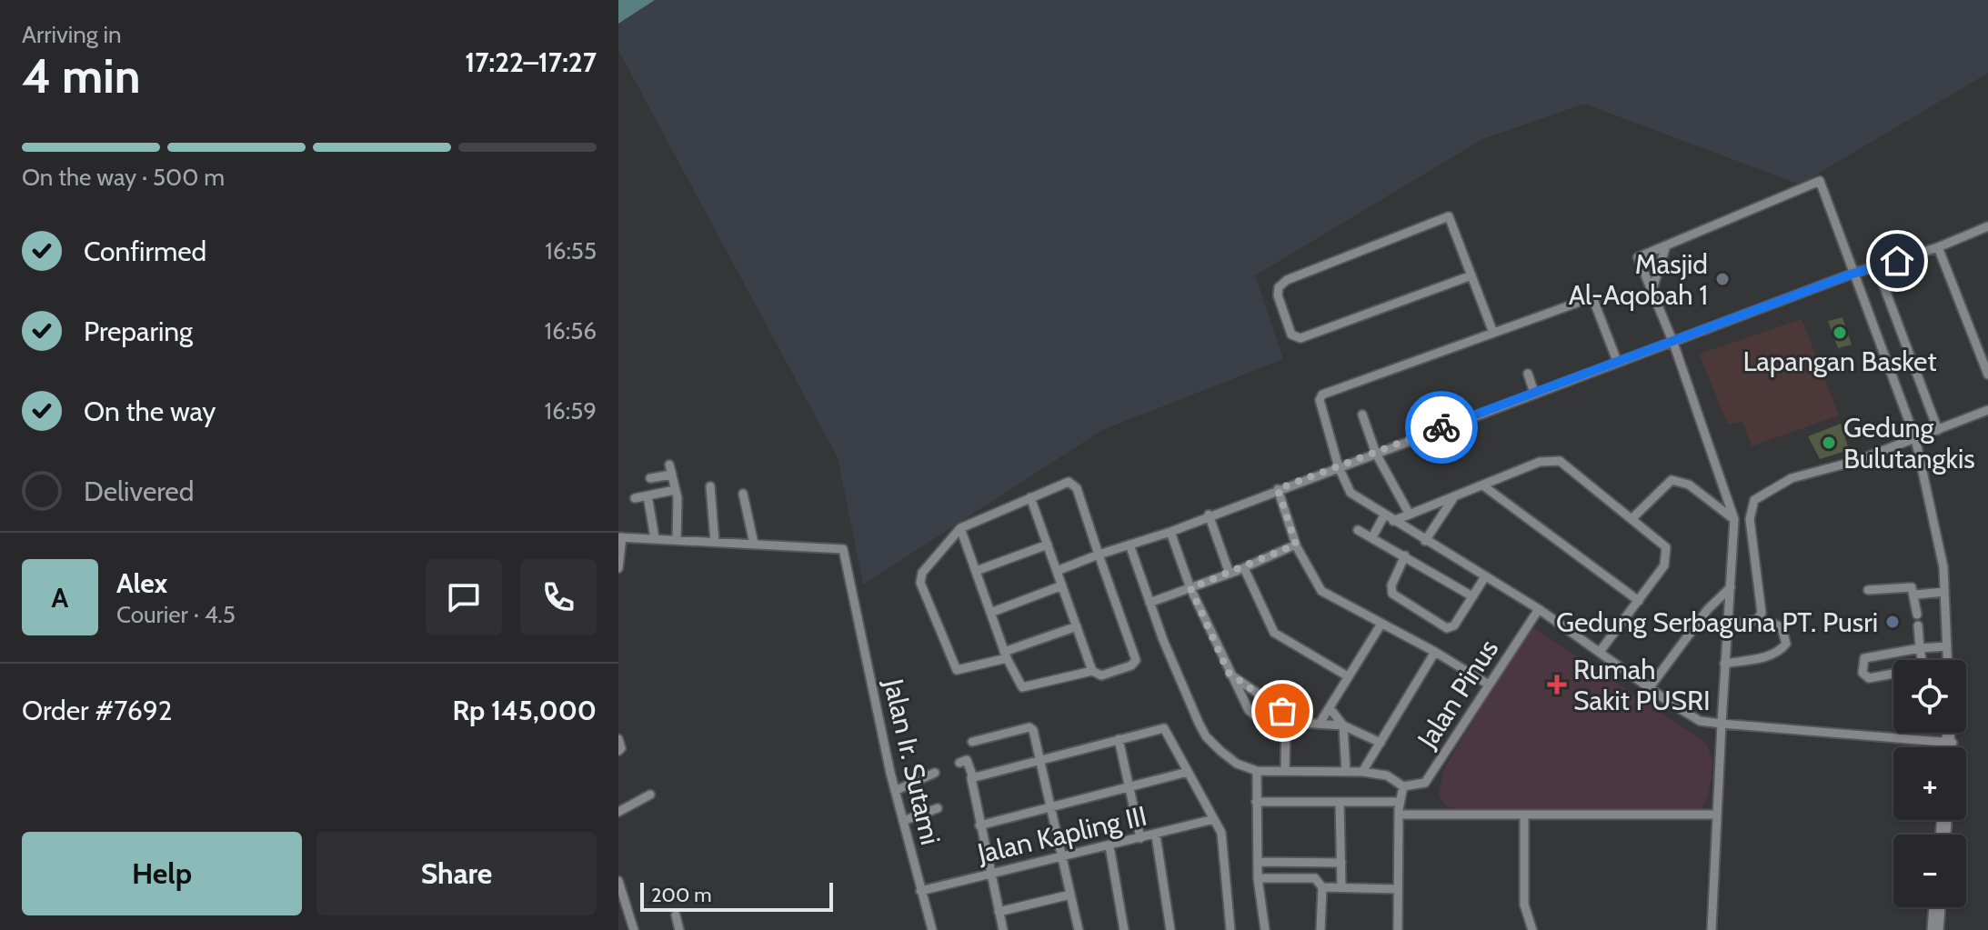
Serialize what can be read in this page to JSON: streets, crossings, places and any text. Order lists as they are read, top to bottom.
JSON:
{
  "streets": {
    "street": ["Jalan Pinus", "Jalan Ir. Sutami", "Jalan Kapling III"]
  },
  "crossings": [
    ["Jalan Ir. Sutami", "Jalan Kapling III"]
  ],
  "places": {
    "other": [
      "Masjid Al-Aqobah 1",
      "Lapangan Basket",
      "Gedung Bulutangkis",
      "Gedung Serbaguna PT. Pusri"
    ],
    "health": ["Rumah Sakit PUSRI"]
  },
  "scale_bar": "200 m",
  "page": {
    "heading": ["4 min", "Arriving in", "17:22–17:27"],
    "panel": [
      "Alex",
      "Courier · 4.5",
      "Order #7692",
      "Rp 145,000"
    ],
    "bar": "On the way · 500 m",
    "list": [
      ["Confirmed", "16:55"],
      ["Preparing", "16:56"],
      ["On the way", "16:59"],
      "Delivered"
    ],
    "round": "A",
    "map_buttons": ["+", "−"],
    "buttons": ["Help", "Share"],
    "scale": "200 m"
  }
}
